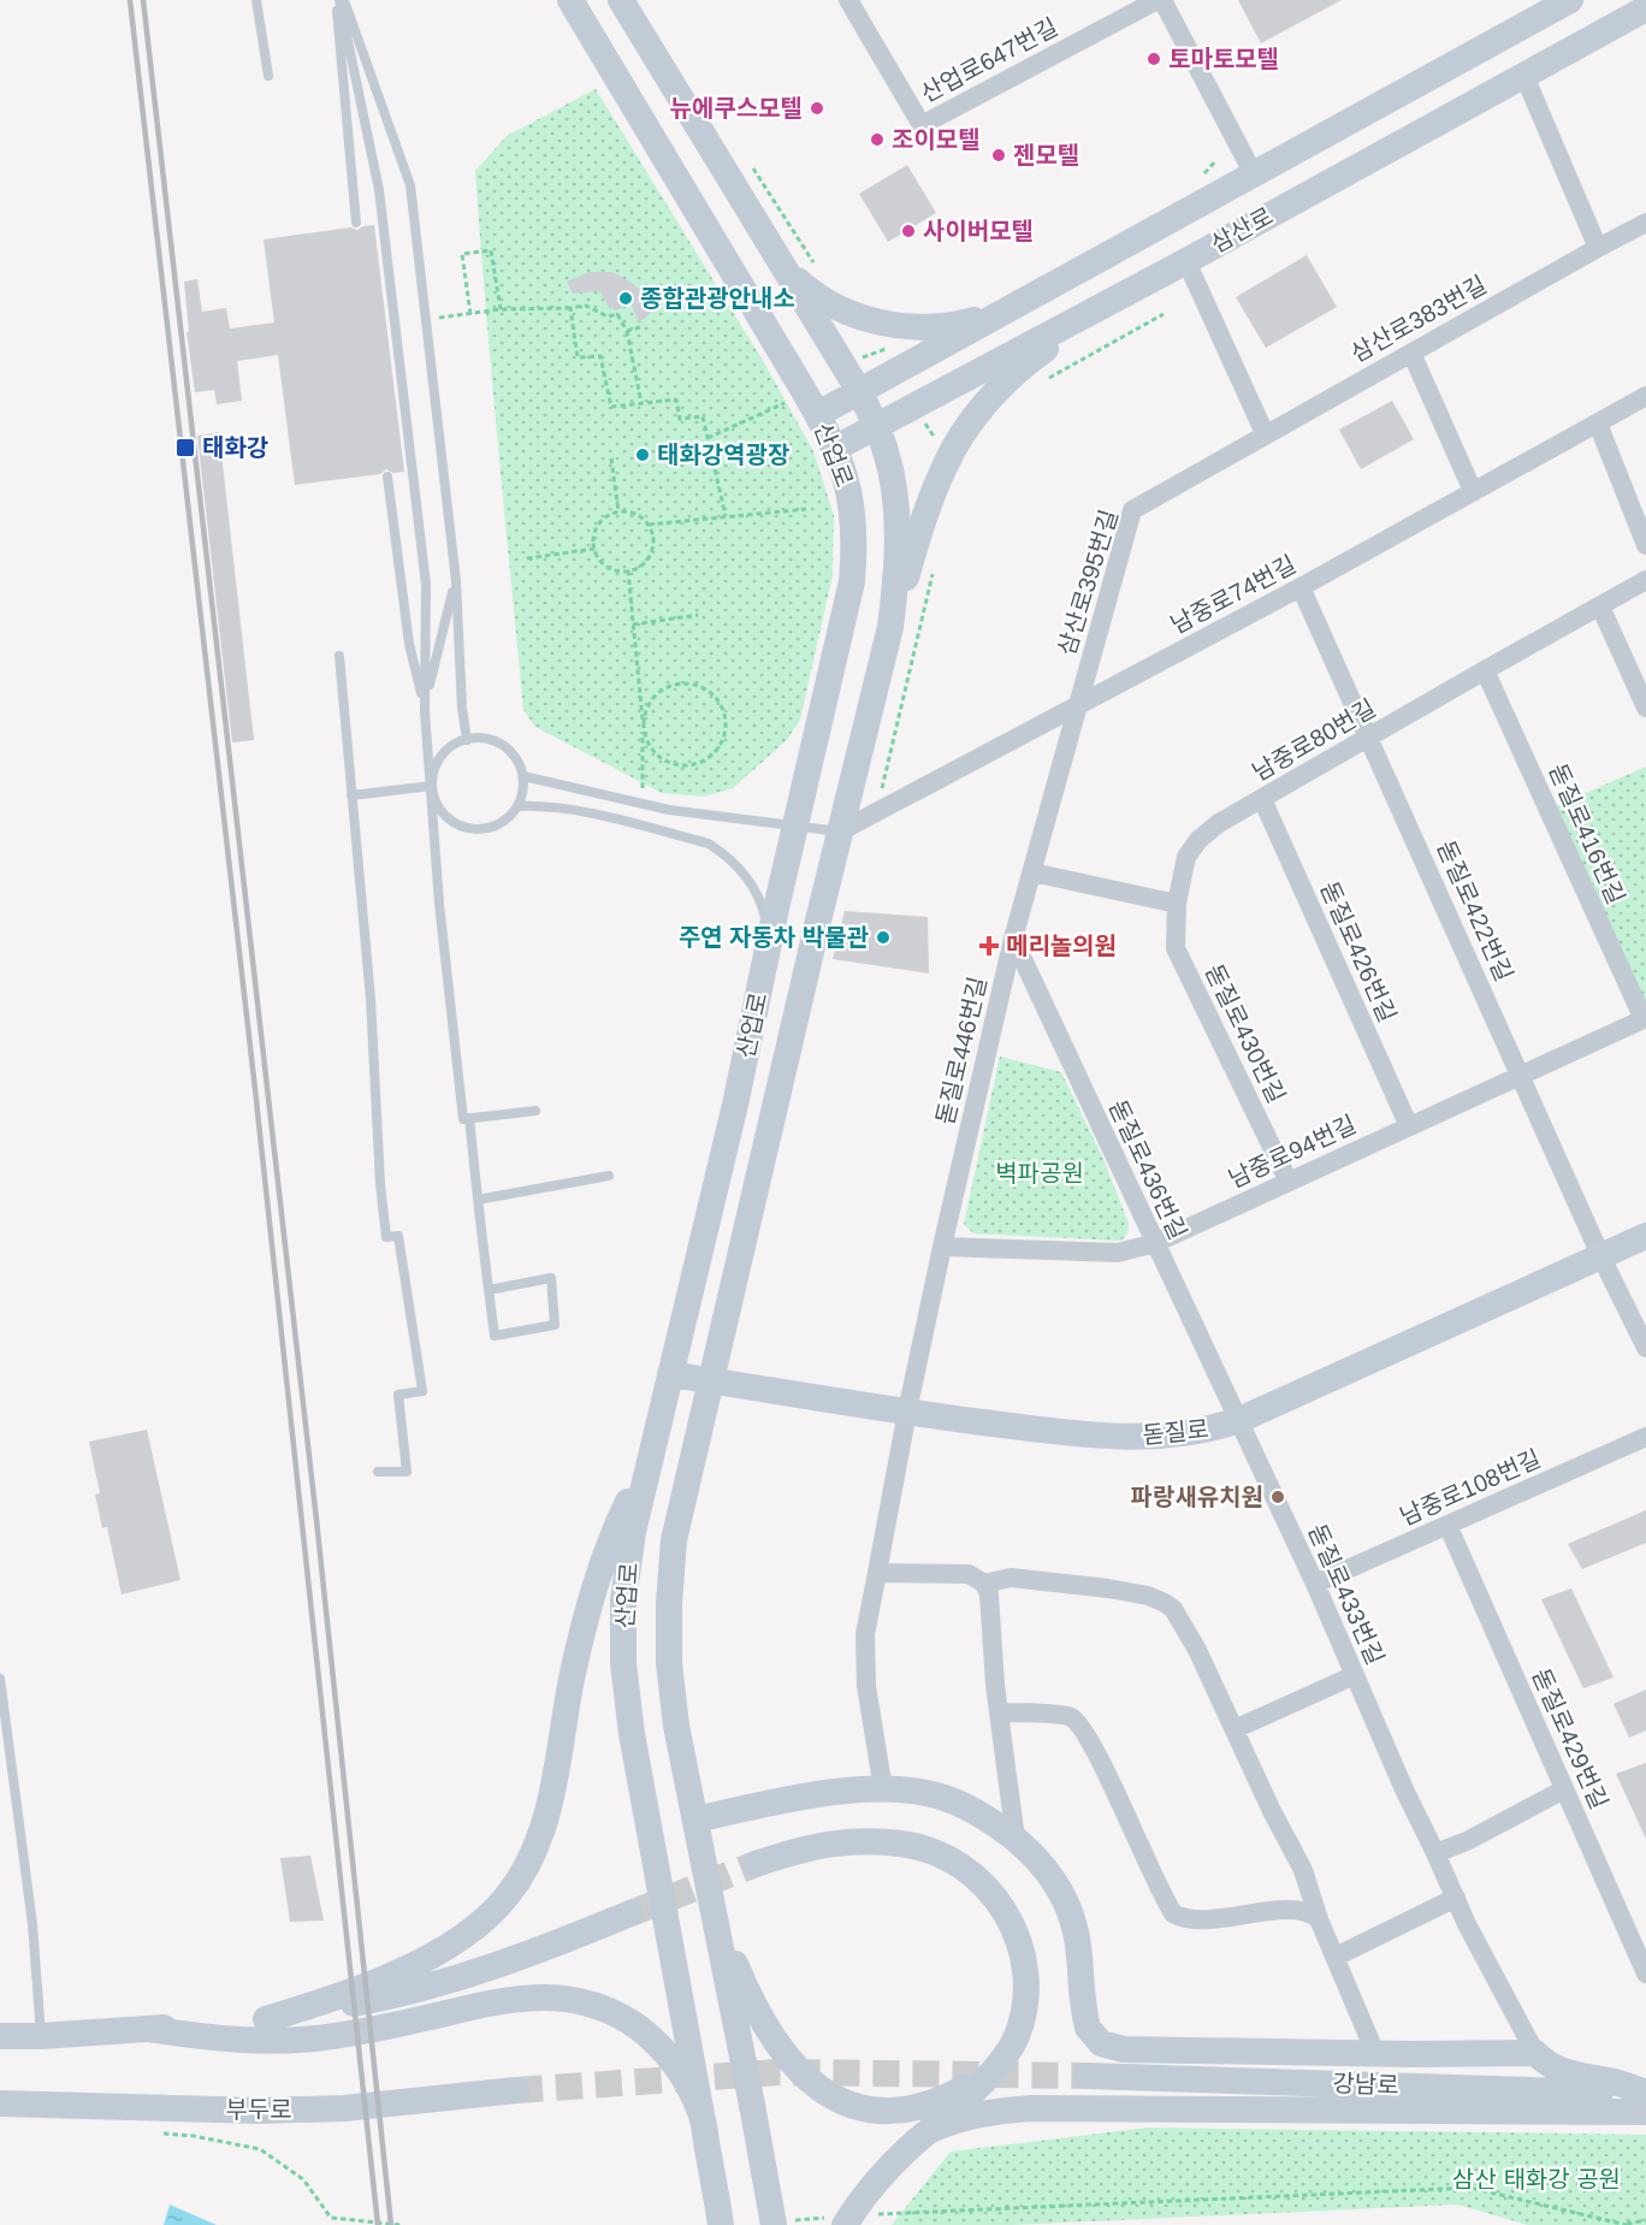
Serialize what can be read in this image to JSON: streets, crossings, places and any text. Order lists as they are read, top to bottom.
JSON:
{
  "streets": {
    "main road": [
      "삼산로",
      "산업로",
      "돋질로",
      "강남로",
      "부두로"
    ],
    "street": [
      "산업로647번길",
      "삼산로383번길",
      "삼산로395번길",
      "남중로74번길",
      "남중로80번길",
      "돋질로416번길",
      "돋질로422번길",
      "돋질로426번길",
      "돋질로430번길",
      "돋질로446번길",
      "남중로94번길",
      "돋질로436번길",
      "남중로108번길",
      "돋질로433번길",
      "돋질로429번길"
    ]
  },
  "crossings": [
    ["삼산로", "산업로"],
    ["삼산로383번길", "삼산로395번길"],
    ["산업로", "남중로74번길"],
    ["산업로", "돋질로"],
    ["삼산로395번길", "남중로74번길"],
    ["삼산로395번길", "돋질로446번길"],
    ["남중로74번길", "돋질로422번길"],
    ["남중로74번길", "돋질로446번길"],
    ["남중로80번길", "돋질로416번길"],
    ["남중로80번길", "돋질로422번길"],
    ["남중로80번길", "돋질로426번길"],
    ["남중로80번길", "돋질로430번길"],
    ["돋질로416번길", "남중로94번길"],
    ["돋질로422번길", "남중로94번길"],
    ["돋질로422번길", "돋질로"],
    ["돋질로426번길", "남중로94번길"],
    ["돋질로430번길", "남중로94번길"],
    ["돋질로446번길", "남중로94번길"],
    ["돋질로446번길", "돋질로436번길"],
    ["돋질로446번길", "돋질로"],
    ["남중로94번길", "돋질로436번길"],
    ["돋질로436번길", "돋질로"],
    ["돋질로436번길", "돋질로433번길"],
    ["돋질로", "돋질로433번길"],
    ["남중로108번길", "돋질로433번길"],
    ["남중로108번길", "돋질로429번길"]
  ],
  "parks": ["벽파공원", "삼산 태화강 공원"],
  "places": {
    "other": [
      "토마토모텔",
      "뉴에쿠스모텔",
      "조이모텔",
      "젠모텔",
      "사이버모텔",
      "종합관광안내소",
      "태화강역광장",
      "주연 자동차 박물관",
      "파랑새유치원"
    ],
    "transit": ["태화강"],
    "health": ["메리놀의원"]
  }
}
